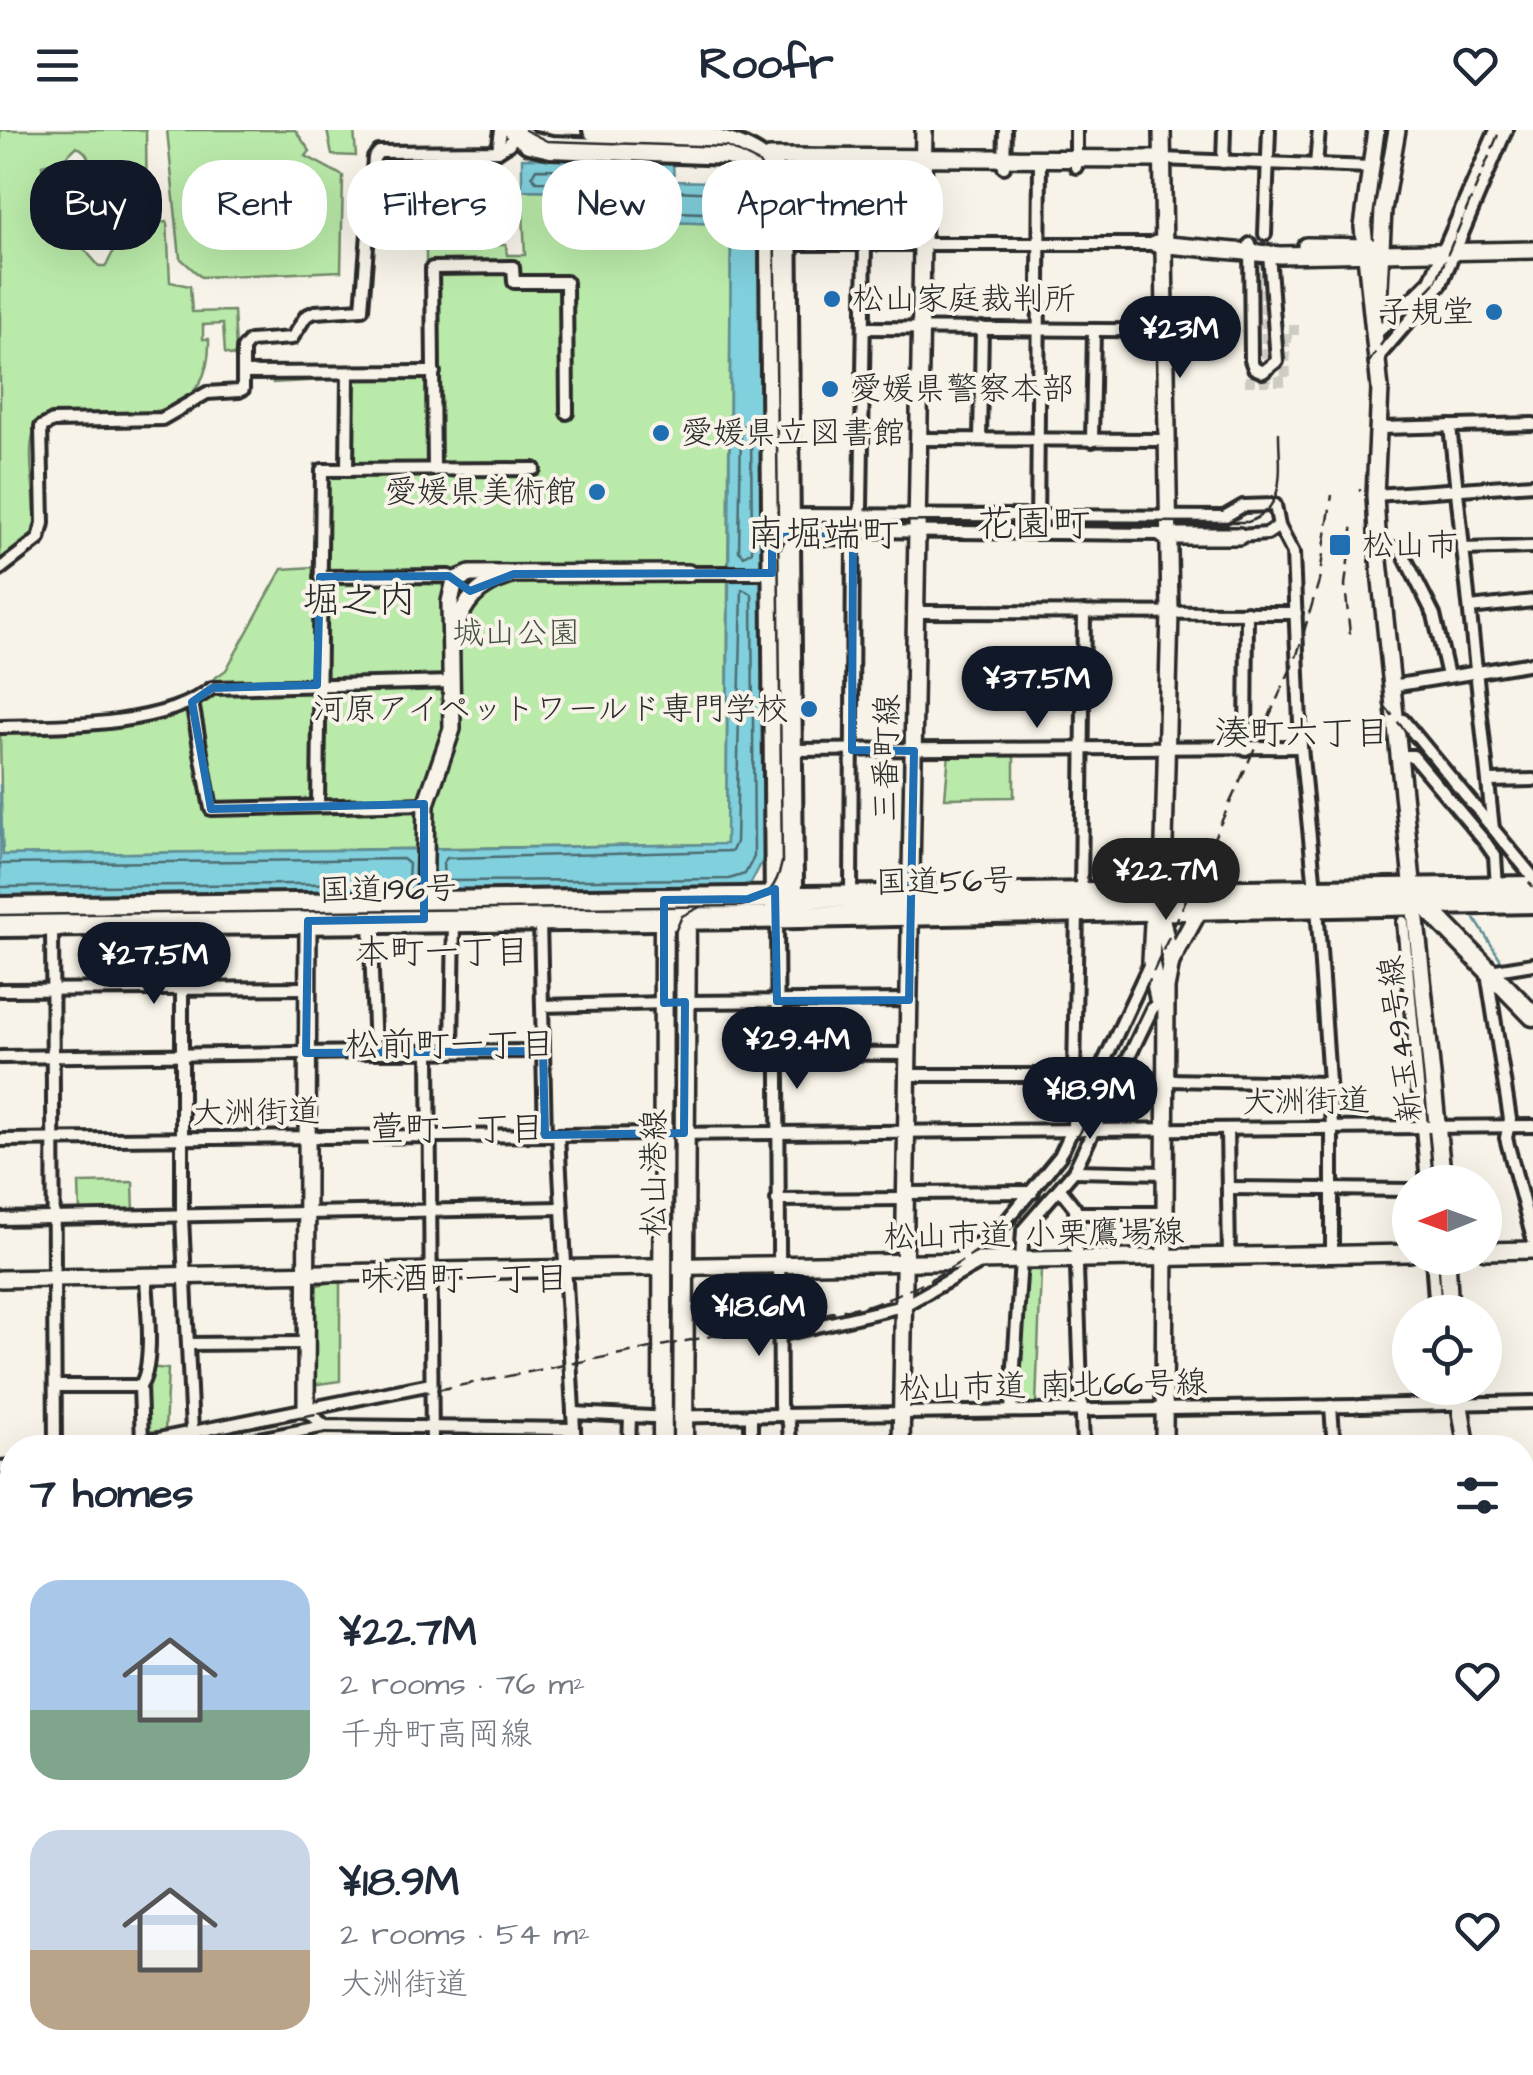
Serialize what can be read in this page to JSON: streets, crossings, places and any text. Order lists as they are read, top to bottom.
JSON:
{
  "streets": {
    "highway": ["国道56号", "国道196号"],
    "main road": ["松山港線"],
    "street": [
      "三番町線",
      "新玉49号線",
      "大洲街道",
      "松山市道 小栗鷹場線",
      "松山市道 南北66号線"
    ]
  },
  "crossings": [
    ["三番町線", "国道56号"],
    ["三番町線", "大洲街道"],
    ["三番町線", "松山市道 小栗鷹場線"],
    ["三番町線", "松山市道 南北66号線"],
    ["国道56号", "国道196号"],
    ["国道56号", "新玉49号線"],
    ["国道196号", "松山港線"],
    ["新玉49号線", "大洲街道"],
    ["大洲街道", "松山港線"],
    ["松山港線", "松山市道 小栗鷹場線"],
    ["松山港線", "松山市道 南北66号線"]
  ],
  "districts": [
    "花園町",
    "南堀端町",
    "堀之内",
    "湊町六丁目",
    "本町一丁目",
    "松前町一丁目",
    "萱町一丁目",
    "味酒町一丁目"
  ],
  "parks": ["城山公園"],
  "places": {
    "other": [
      "松山家庭裁判所",
      "子規堂",
      "愛媛県警察本部",
      "愛媛県立図書館",
      "愛媛県美術館",
      "河原アイペットワールド専門学校"
    ],
    "transit": ["松山市"]
  },
  "north": "left",
  "page": {
    "header": "Roofr",
    "chip": [
      "Buy",
      "Rent",
      "Filters",
      "New",
      "Apartment"
    ],
    "price": [
      "¥23M",
      "¥37.5M",
      "¥22.7M",
      "¥27.5M",
      "¥29.4M",
      "¥18.9M",
      "¥18.6M"
    ],
    "heading": "7 homes",
    "list": [
      {
        "name": "¥22.7M",
        "note": "2 rooms · 76 m² · 千舟町高岡線"
      },
      {
        "name": "¥18.9M",
        "note": "2 rooms · 54 m² · 大洲街道"
      }
    ]
  }
}
